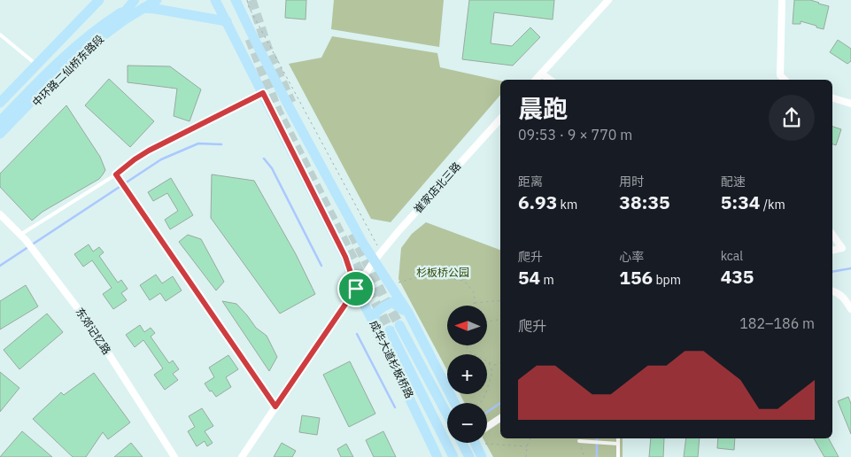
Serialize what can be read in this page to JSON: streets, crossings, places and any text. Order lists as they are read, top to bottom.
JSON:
{
  "streets": {
    "main road": ["中环路二仙桥东路段", "成华大道杉板桥路"],
    "street": ["崔家店北三路", "东郊记忆路"]
  },
  "crossings": [
    ["崔家店北三路", "成华大道杉板桥路"]
  ],
  "parks": ["杉板桥公园"],
  "north": "left",
  "page": {
    "heading": ["晨跑", "09:53 · 9 × 770 m"],
    "stats": [
      ["距离", "6.93 km"],
      ["用时", "38:35"],
      ["配速", "5:34 /km"],
      ["爬升", "54 m"],
      ["心率", "156 bpm"],
      ["kcal", "435"]
    ],
    "map_buttons": ["+", "−"],
    "chart": ["爬升", "182–186 m"]
  }
}
